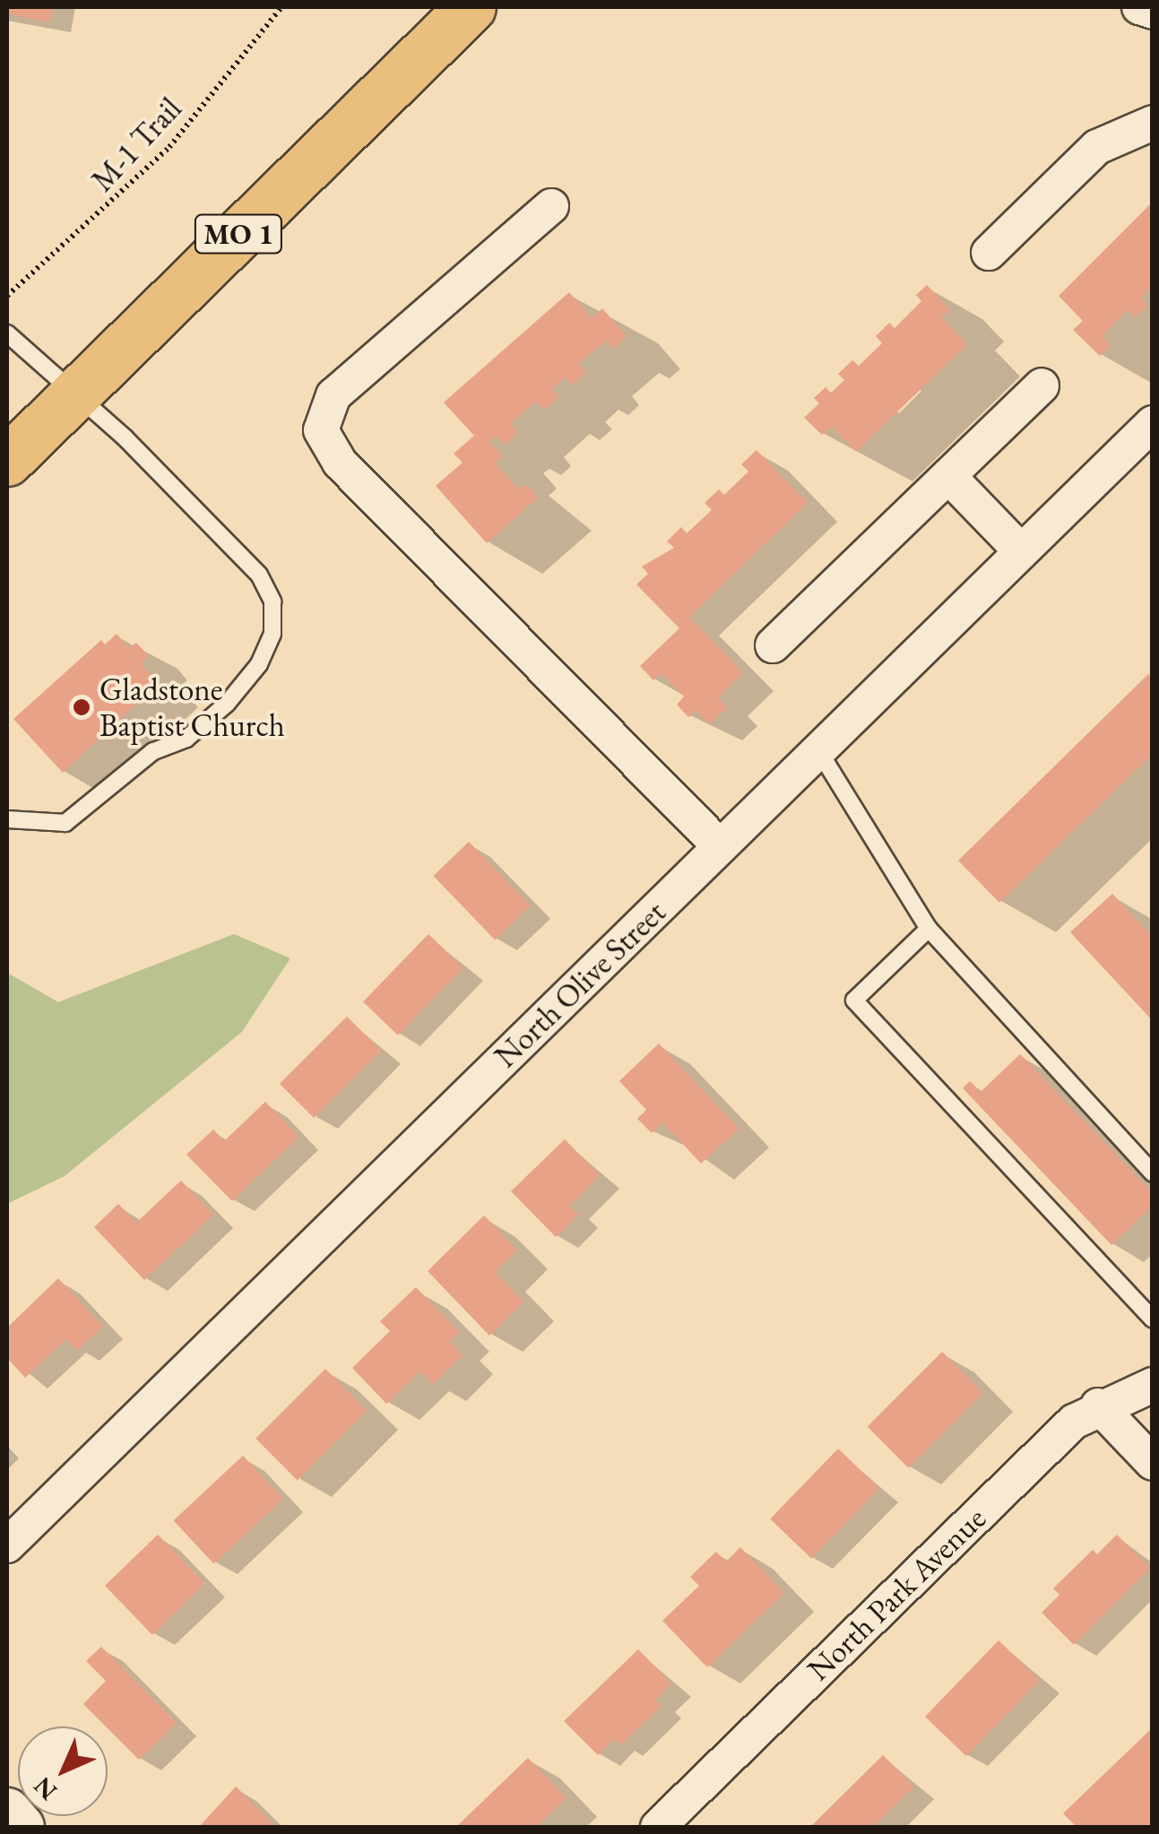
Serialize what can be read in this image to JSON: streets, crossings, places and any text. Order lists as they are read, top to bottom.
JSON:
{
  "streets": {
    "main road": ["MO 1"],
    "street": ["North Olive Street", "North Park Avenue"],
    "path": ["M-1 Trail"]
  },
  "places": ["Gladstone Baptist Church"],
  "north": "bottom left"
}
